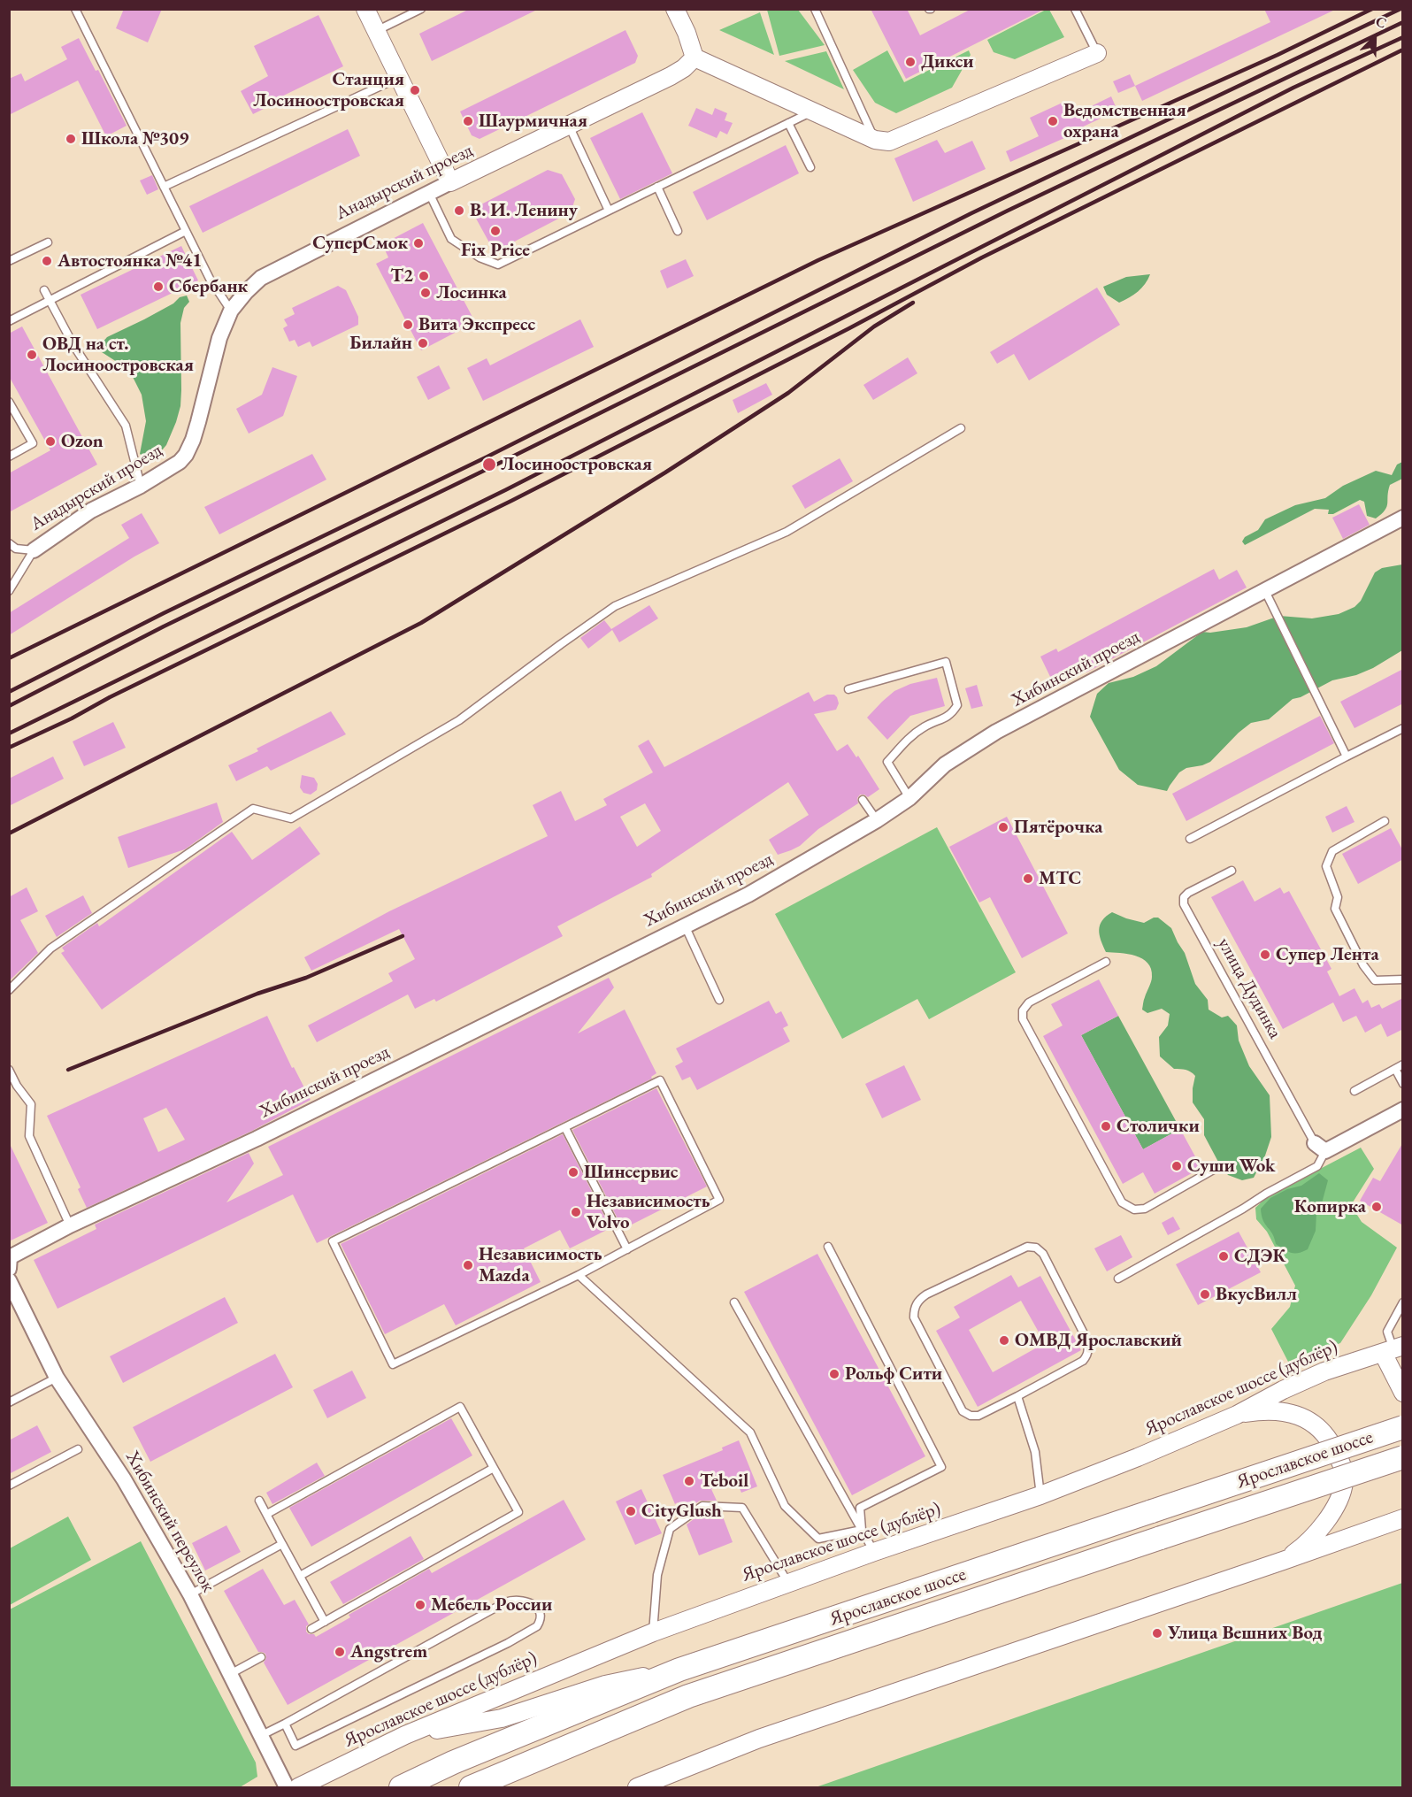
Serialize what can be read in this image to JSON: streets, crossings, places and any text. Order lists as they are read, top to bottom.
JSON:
{
  "streets": {
    "main road": ["Ярославское шоссе"],
    "street": [
      "Анадырский проезд",
      "Хибинский проезд",
      "Ярославское шоссе (дублёр)",
      "Хибинский переулок"
    ],
    "lane": ["улица Дудинка"]
  },
  "places": [
    "Дикси",
    "Станция Лосиноостровская",
    "Шаурмичная",
    "Ведомственная охрана",
    "Школа №309",
    "В. И. Ленину",
    "Fix Price",
    "СуперСмок",
    "Автостоянка №41",
    "T2",
    "Сбербанк",
    "Лосинка",
    "Вита Экспресс",
    "Билайн",
    "ОВД на ст. Лосиноостровская",
    "Ozon",
    "Лосиноостровская",
    "Пятёрочка",
    "МТС",
    "Супер Лента",
    "Столички",
    "Суши Wok",
    "Шинсервис",
    "Копирка",
    "Независимость Volvo",
    "СДЭК",
    "Независимость Mazda",
    "ВкусВилл",
    "ОМВД Ярославский",
    "Рольф Сити",
    "Teboil",
    "CityGlush",
    "Мебель России",
    "Улица Вешних Вод",
    "Angstrem"
  ],
  "north": "top right"
}
